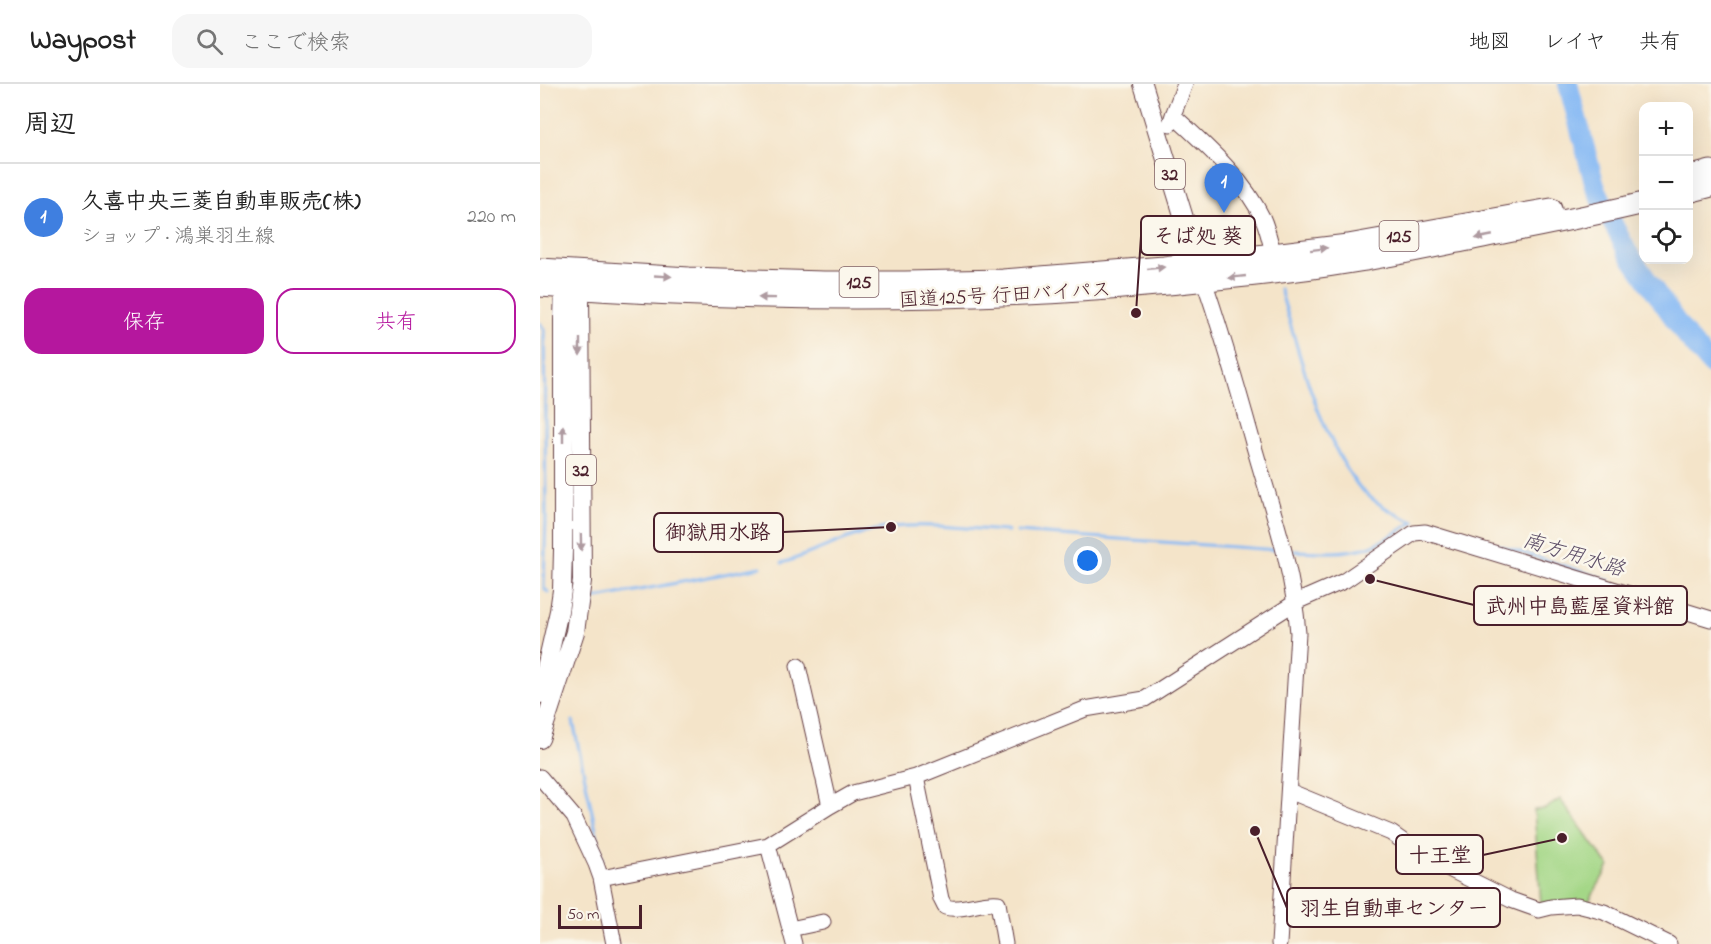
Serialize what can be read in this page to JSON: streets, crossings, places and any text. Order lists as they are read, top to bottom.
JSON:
{
  "streets": {
    "highway": ["125", "国道125号 行田バイパス"],
    "main road": ["32"]
  },
  "crossings": [
    ["32", "国道125号 行田バイパス"]
  ],
  "water": ["南方用水路"],
  "places": [
    "そば処 葵",
    "御獄用水路",
    "武州中島藍屋資料館",
    "羽生自動車センター",
    "十王堂"
  ],
  "scale_bar": "50 m",
  "page": {
    "header": "Waypost",
    "search": "ここで検索",
    "nav": ["地図", "レイヤ", "共有"],
    "heading": "周辺",
    "map_buttons": ["+", "−"],
    "list": [
      {
        "mark": "1",
        "name": "久喜中央三菱自動車販売(株)",
        "note": "ショップ · 鴻巣羽生線",
        "value": "220 m"
      }
    ],
    "pins": "1",
    "buttons": ["保存", "共有"],
    "scale": "50 m"
  }
}
